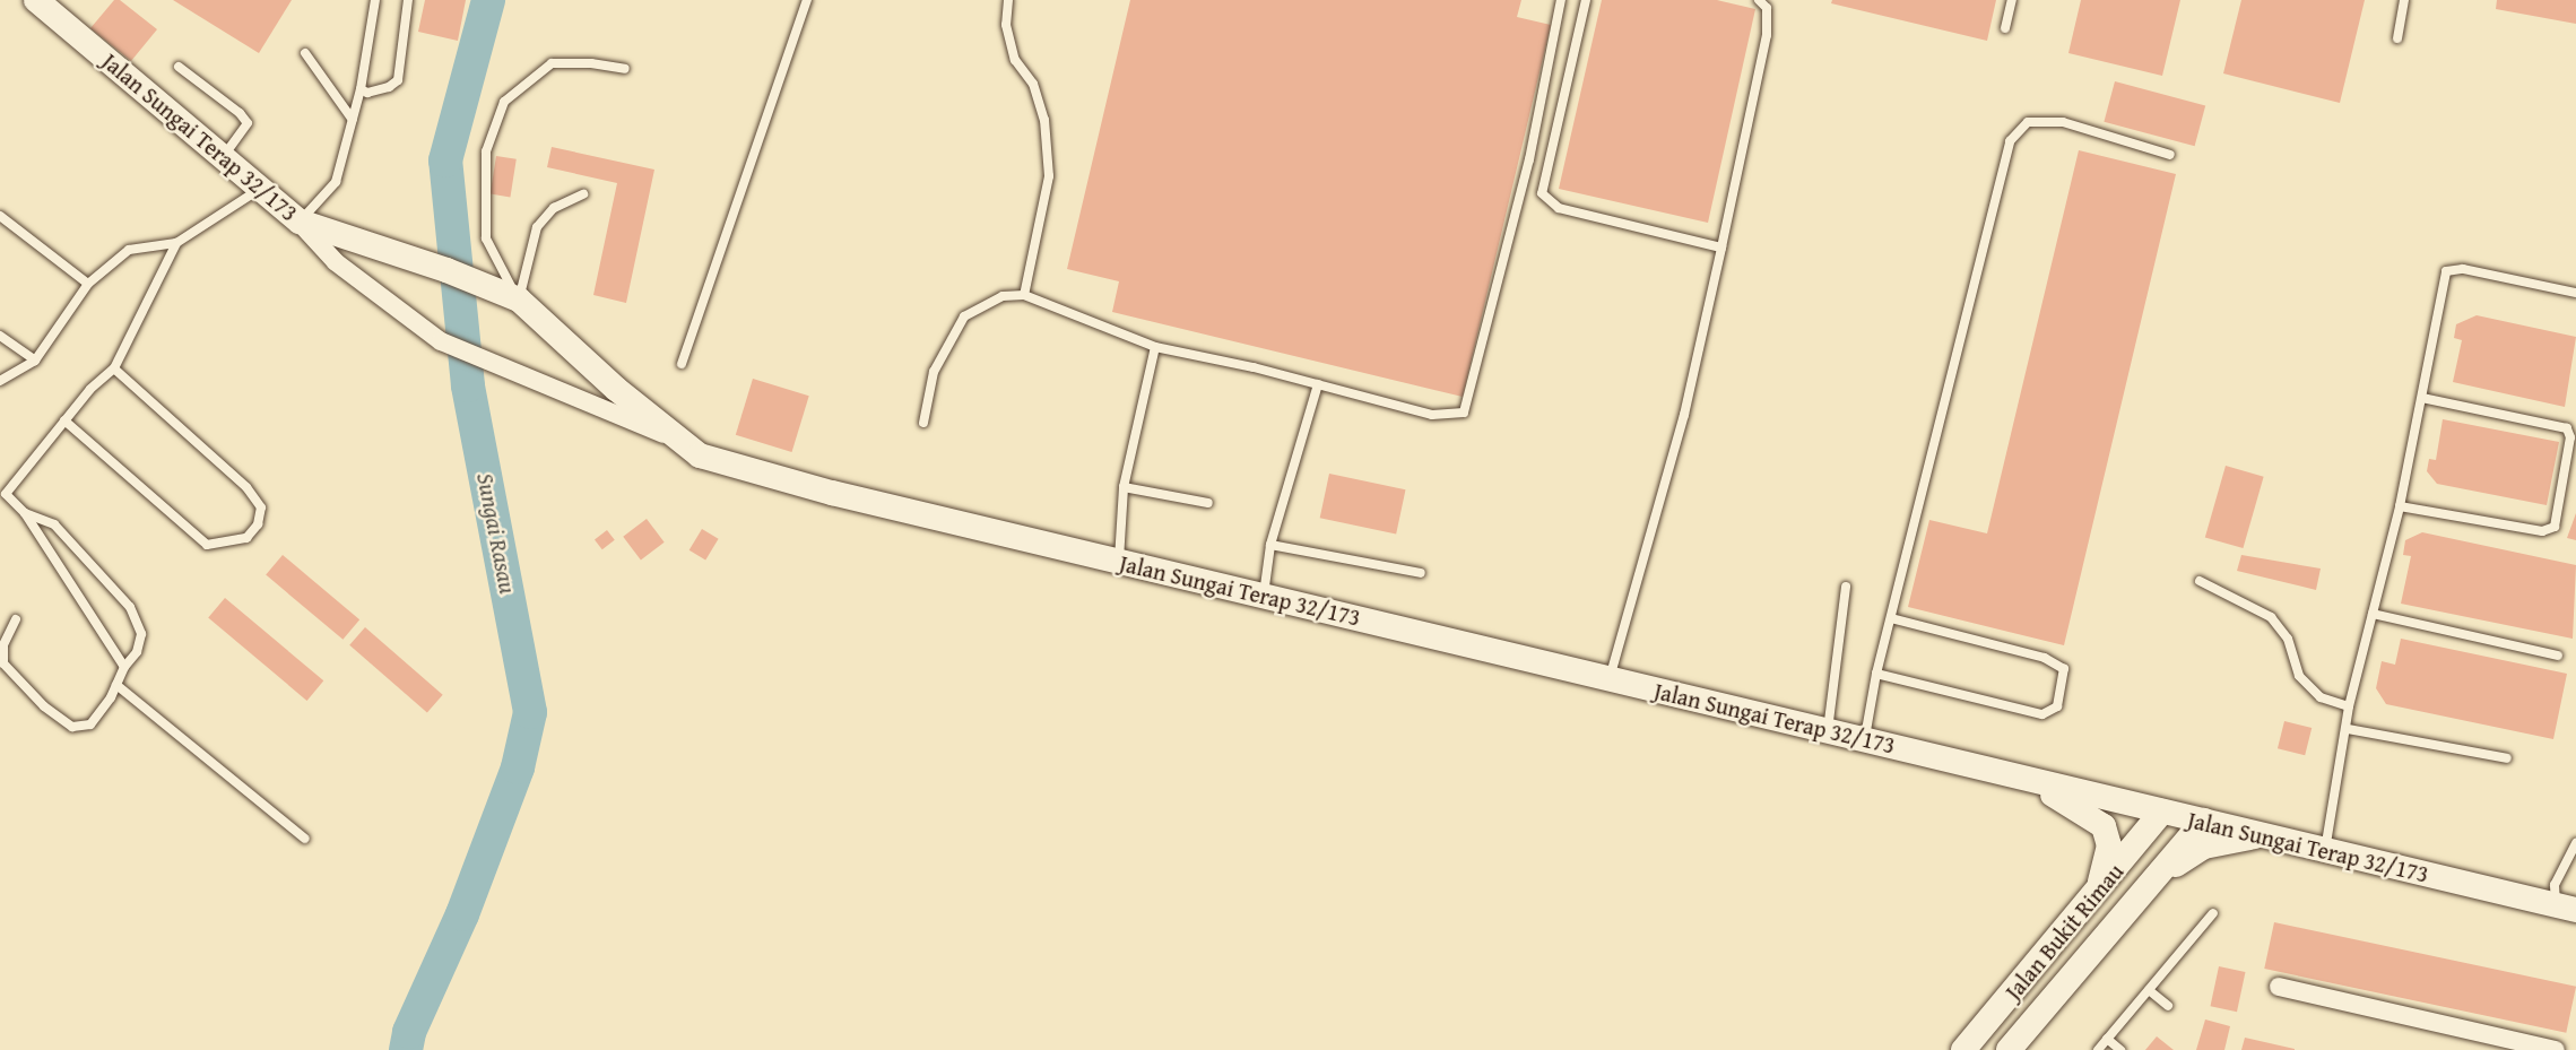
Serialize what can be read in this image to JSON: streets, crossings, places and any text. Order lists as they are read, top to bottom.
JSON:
{
  "streets": {
    "street": ["Jalan Sungai Terap 32/173", "Jalan Bukit Rimau"]
  },
  "crossings": [
    ["Jalan Sungai Terap 32/173", "Jalan Bukit Rimau"]
  ],
  "water": ["Sungai Rasau"]
}
